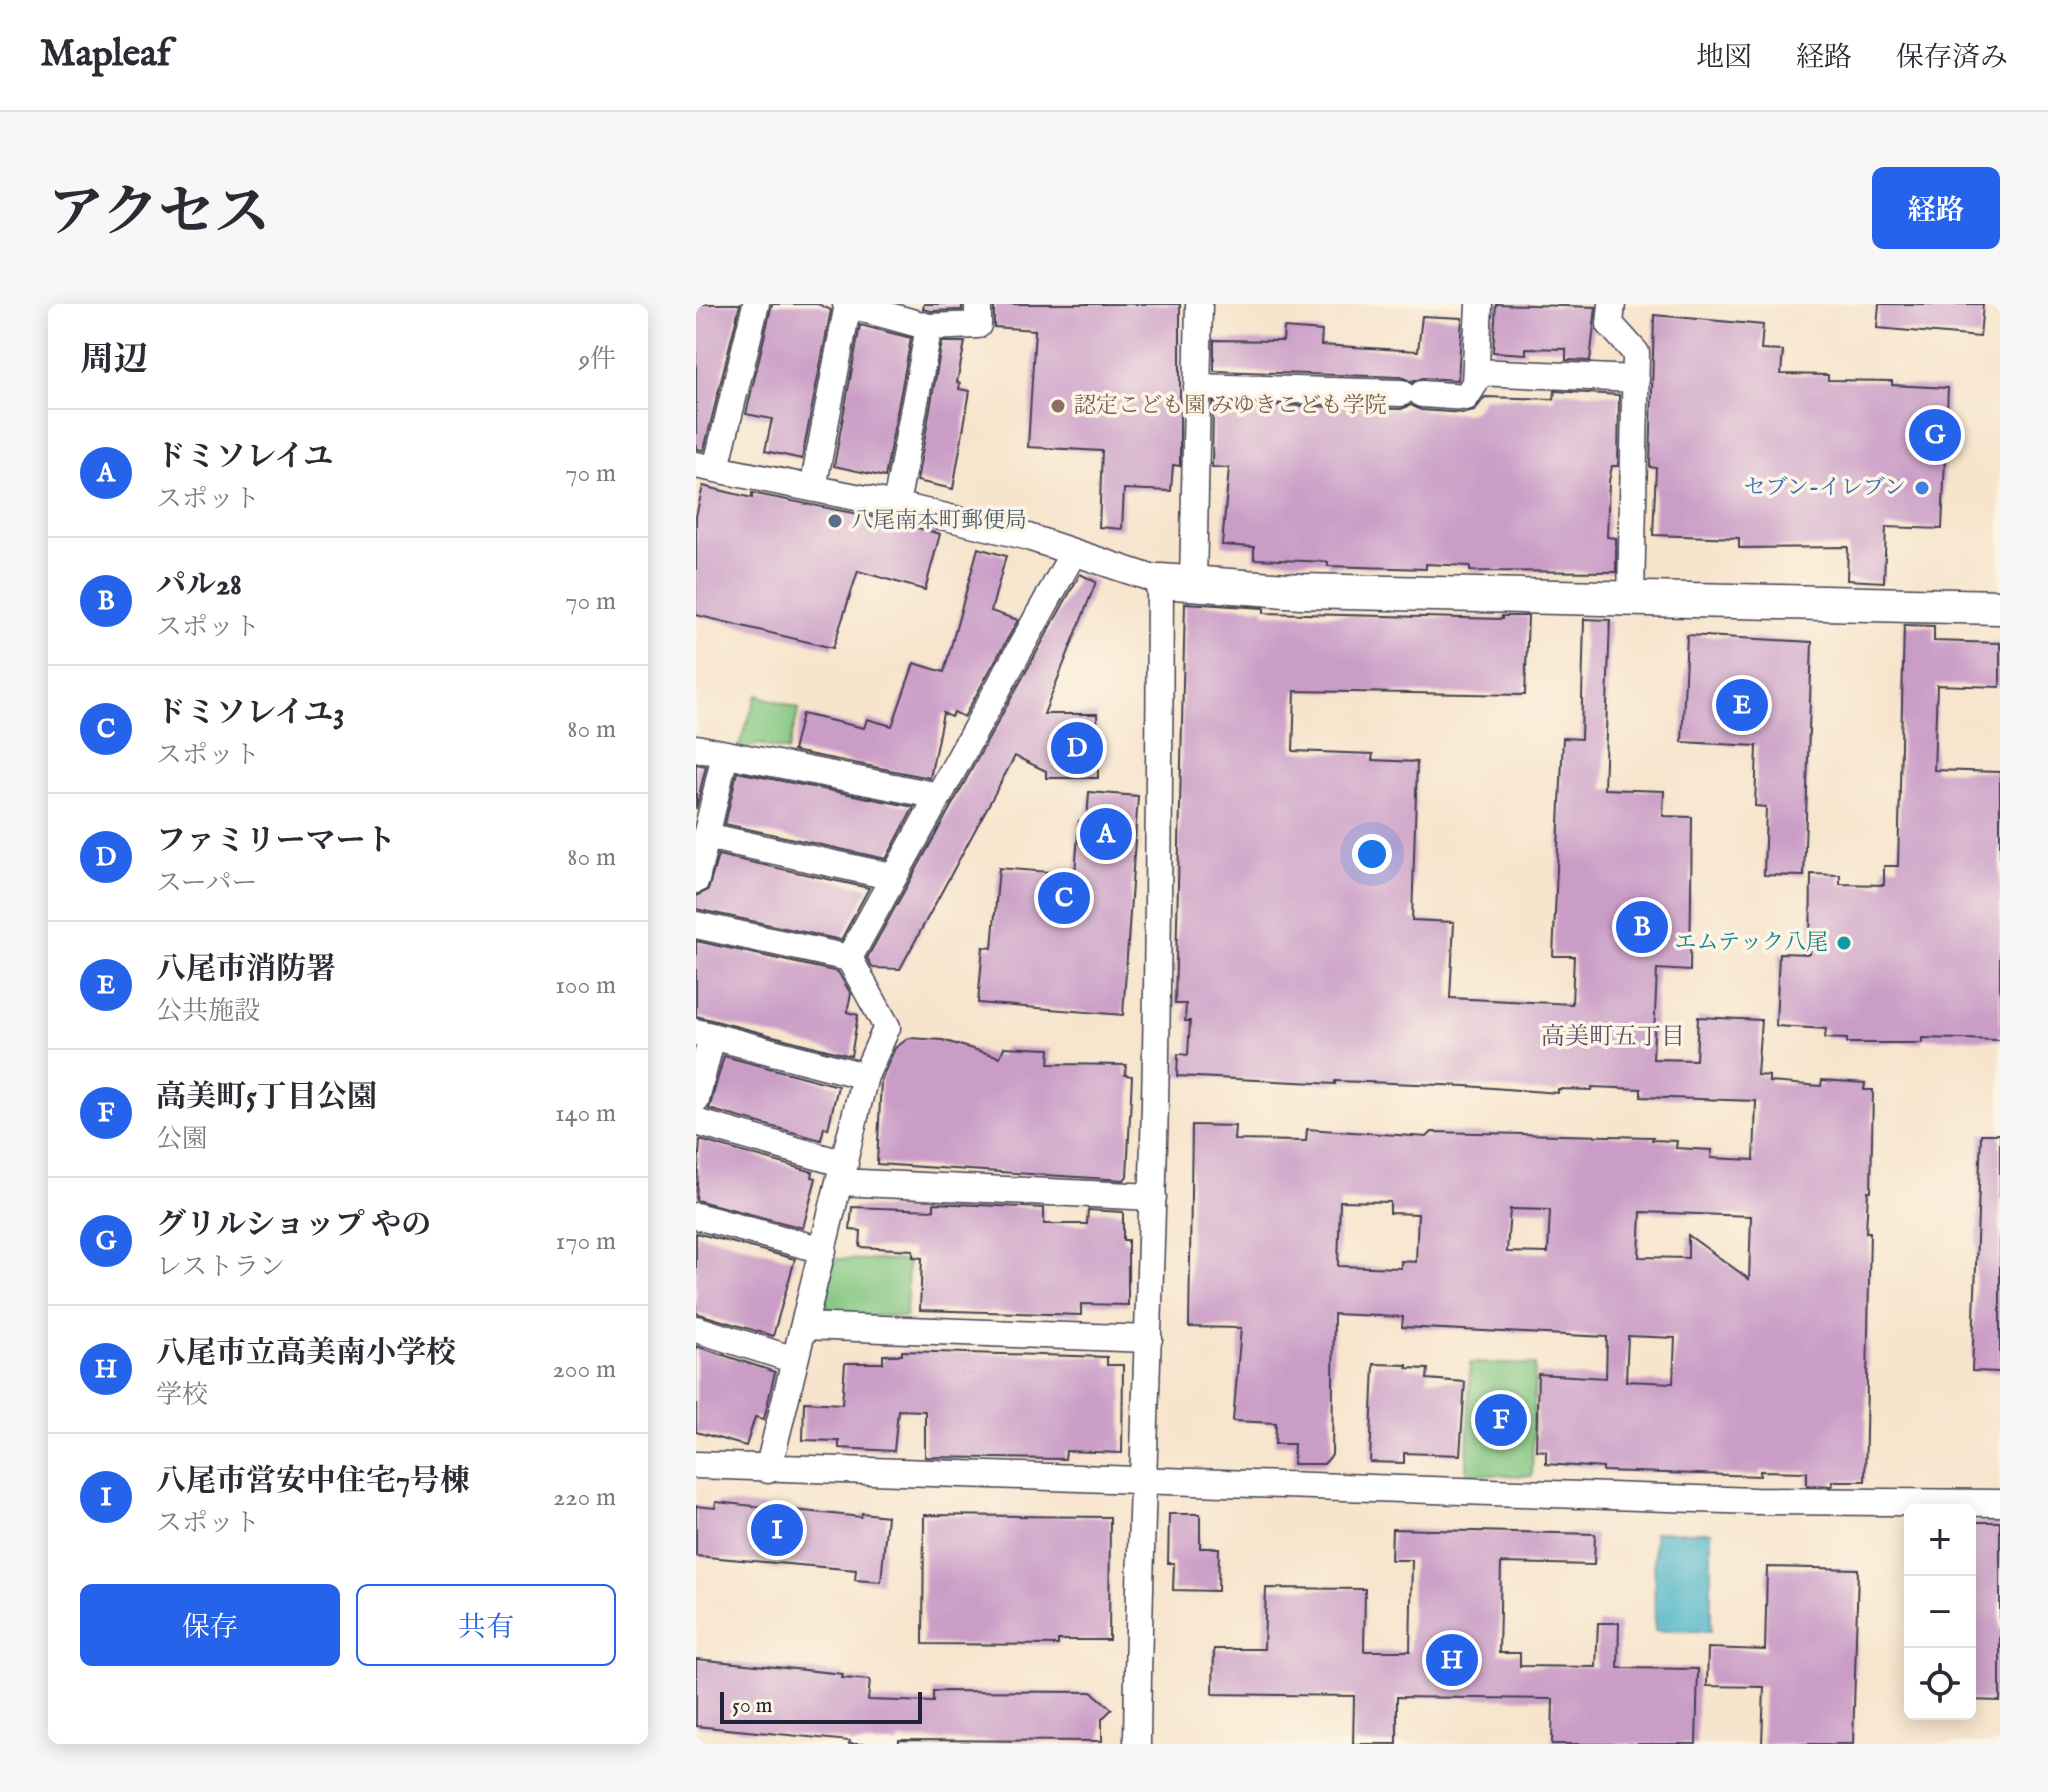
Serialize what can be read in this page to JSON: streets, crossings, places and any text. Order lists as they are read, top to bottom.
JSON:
{
  "districts": ["高美町五丁目"],
  "places": [
    "認定こども園 みゆきこども学院",
    "セブン-イレブン",
    "八尾南本町郵便局",
    "エムテック八尾"
  ],
  "scale_bar": "50 m",
  "page": {
    "header": "Mapleaf",
    "nav": ["地図", "経路", "保存済み"],
    "title": "アクセス",
    "buttons": [
      "経路",
      ["保存", "共有"]
    ],
    "heading": ["周辺", "9件"],
    "pins": [
      "G",
      "E",
      "D",
      "A",
      "C",
      "B",
      "F",
      "I",
      "H"
    ],
    "list": [
      {
        "mark": "A",
        "name": "ドミソレイユ",
        "note": "スポット",
        "value": "70 m"
      },
      {
        "mark": "B",
        "name": "パル28",
        "note": "スポット",
        "value": "70 m"
      },
      {
        "mark": "C",
        "name": "ドミソレイユ3",
        "note": "スポット",
        "value": "80 m"
      },
      {
        "mark": "D",
        "name": "ファミリーマート",
        "note": "スーパー",
        "value": "80 m"
      },
      {
        "mark": "E",
        "name": "八尾市消防署",
        "note": "公共施設",
        "value": "100 m"
      },
      {
        "mark": "F",
        "name": "高美町5丁目公園",
        "note": "公園",
        "value": "140 m"
      },
      {
        "mark": "G",
        "name": "グリルショップ やの",
        "note": "レストラン",
        "value": "170 m"
      },
      {
        "mark": "H",
        "name": "八尾市立高美南小学校",
        "note": "学校",
        "value": "200 m"
      },
      {
        "mark": "I",
        "name": "八尾市営安中住宅7号棟",
        "note": "スポット",
        "value": "220 m"
      }
    ],
    "map_buttons": ["+", "−"],
    "scale": "50 m"
  }
}
